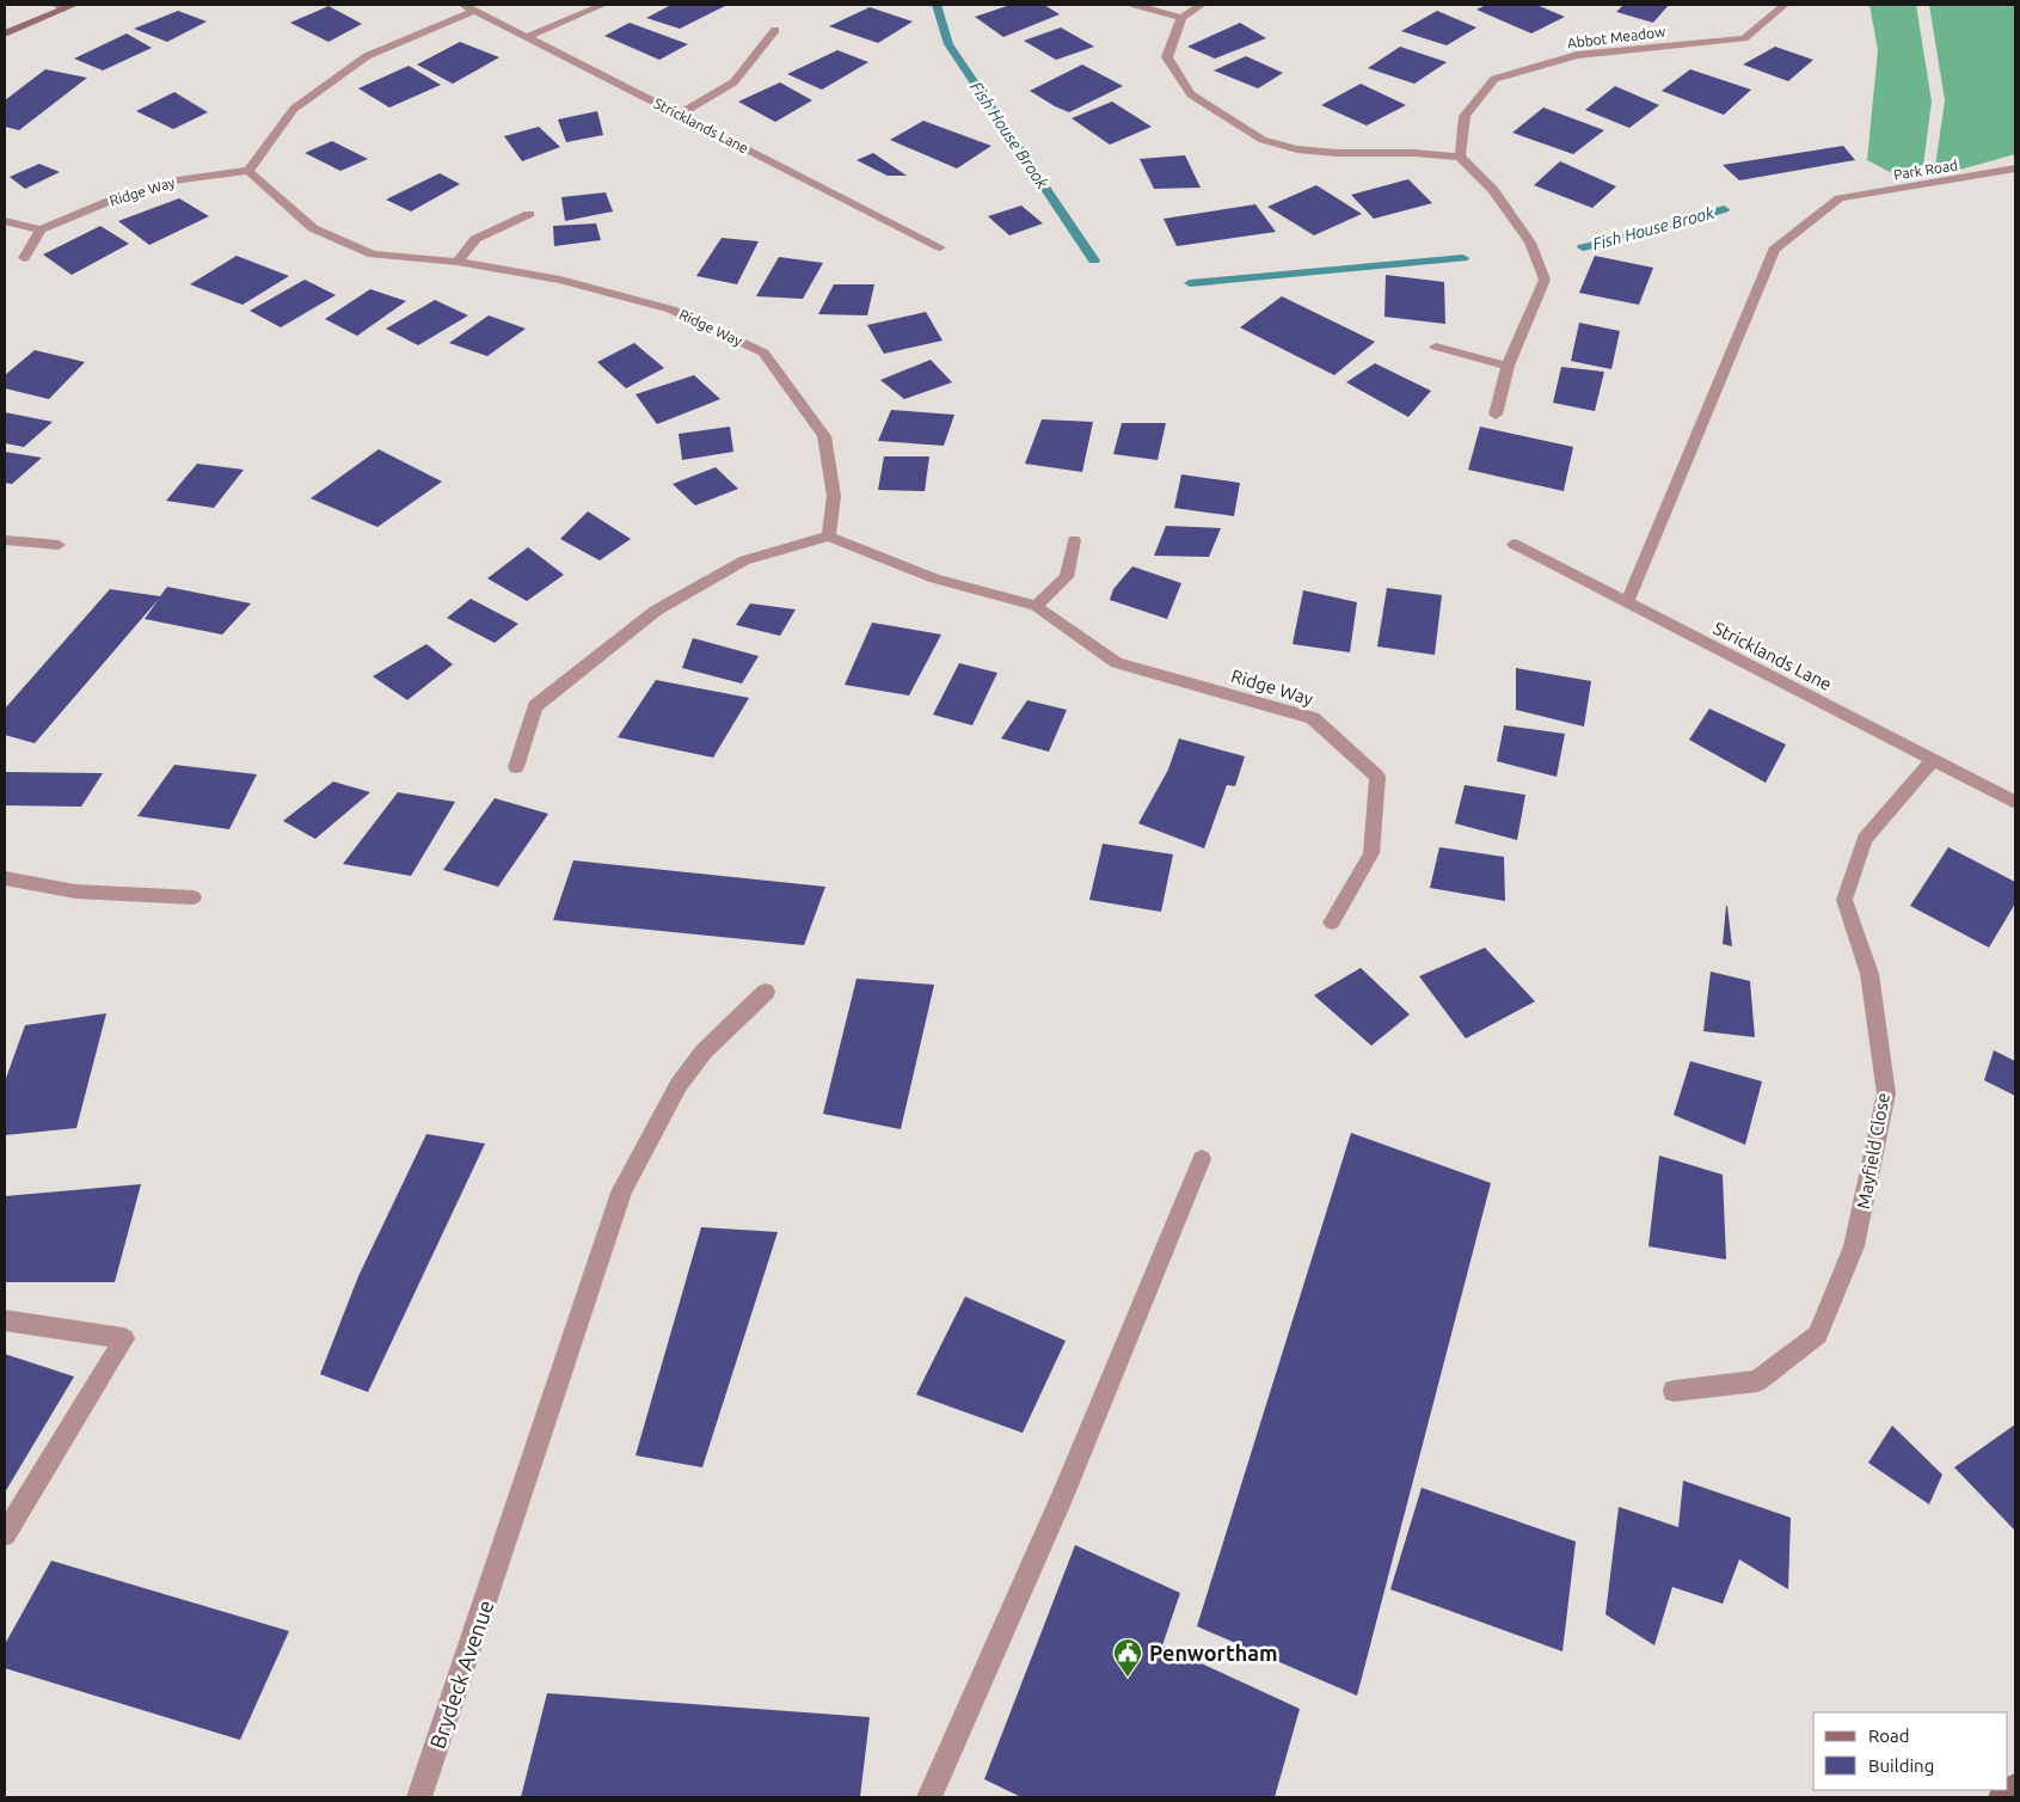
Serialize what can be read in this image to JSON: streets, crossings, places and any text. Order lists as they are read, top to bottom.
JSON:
{
  "streets": {
    "street": [
      "Abbot Meadow",
      "Stricklands Lane",
      "Park Road",
      "Ridge Way",
      "Mayfield Close",
      "Brydeck Avenue"
    ]
  },
  "crossings": [
    ["Stricklands Lane", "Park Road"],
    ["Stricklands Lane", "Mayfield Close"]
  ],
  "water": ["Fish House Brook"],
  "places": {
    "public building": ["Penwortham"]
  },
  "legend": ["Road", "Building"]
}
